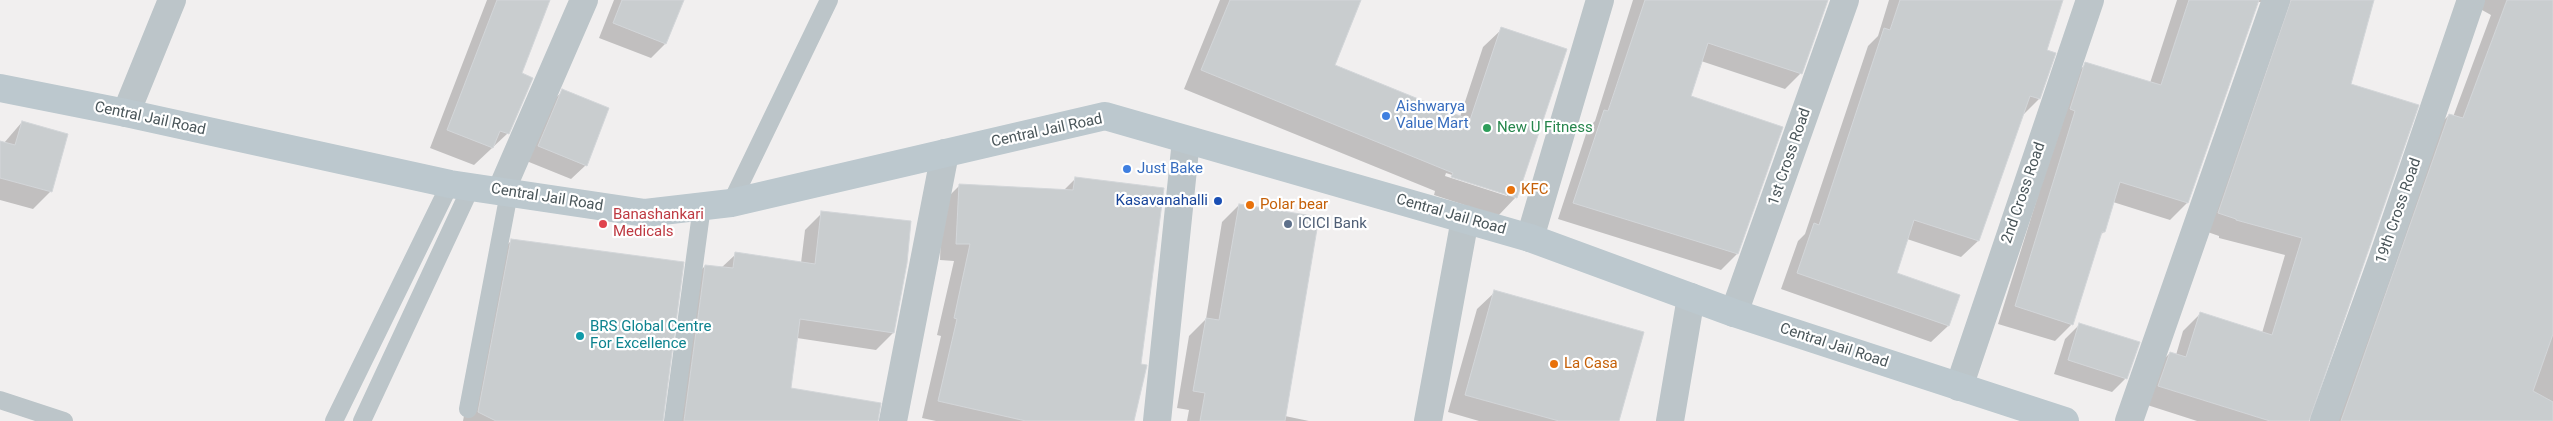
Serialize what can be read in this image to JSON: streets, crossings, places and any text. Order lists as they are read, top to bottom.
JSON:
{
  "streets": {
    "main road": ["Central Jail Road"],
    "street": ["1st Cross Road", "2nd Cross Road", "19th Cross Road"]
  },
  "crossings": [
    ["Central Jail Road", "1st Cross Road"],
    ["Central Jail Road", "2nd Cross Road"]
  ],
  "places": [
    "Aishwarya Value Mart",
    "New U Fitness",
    "Just Bake",
    "KFC",
    "Kasavanahalli",
    "Polar bear",
    "Banashankari Medicals",
    "ICICI Bank",
    "BRS Global Centre For Excellence",
    "La Casa"
  ]
}
